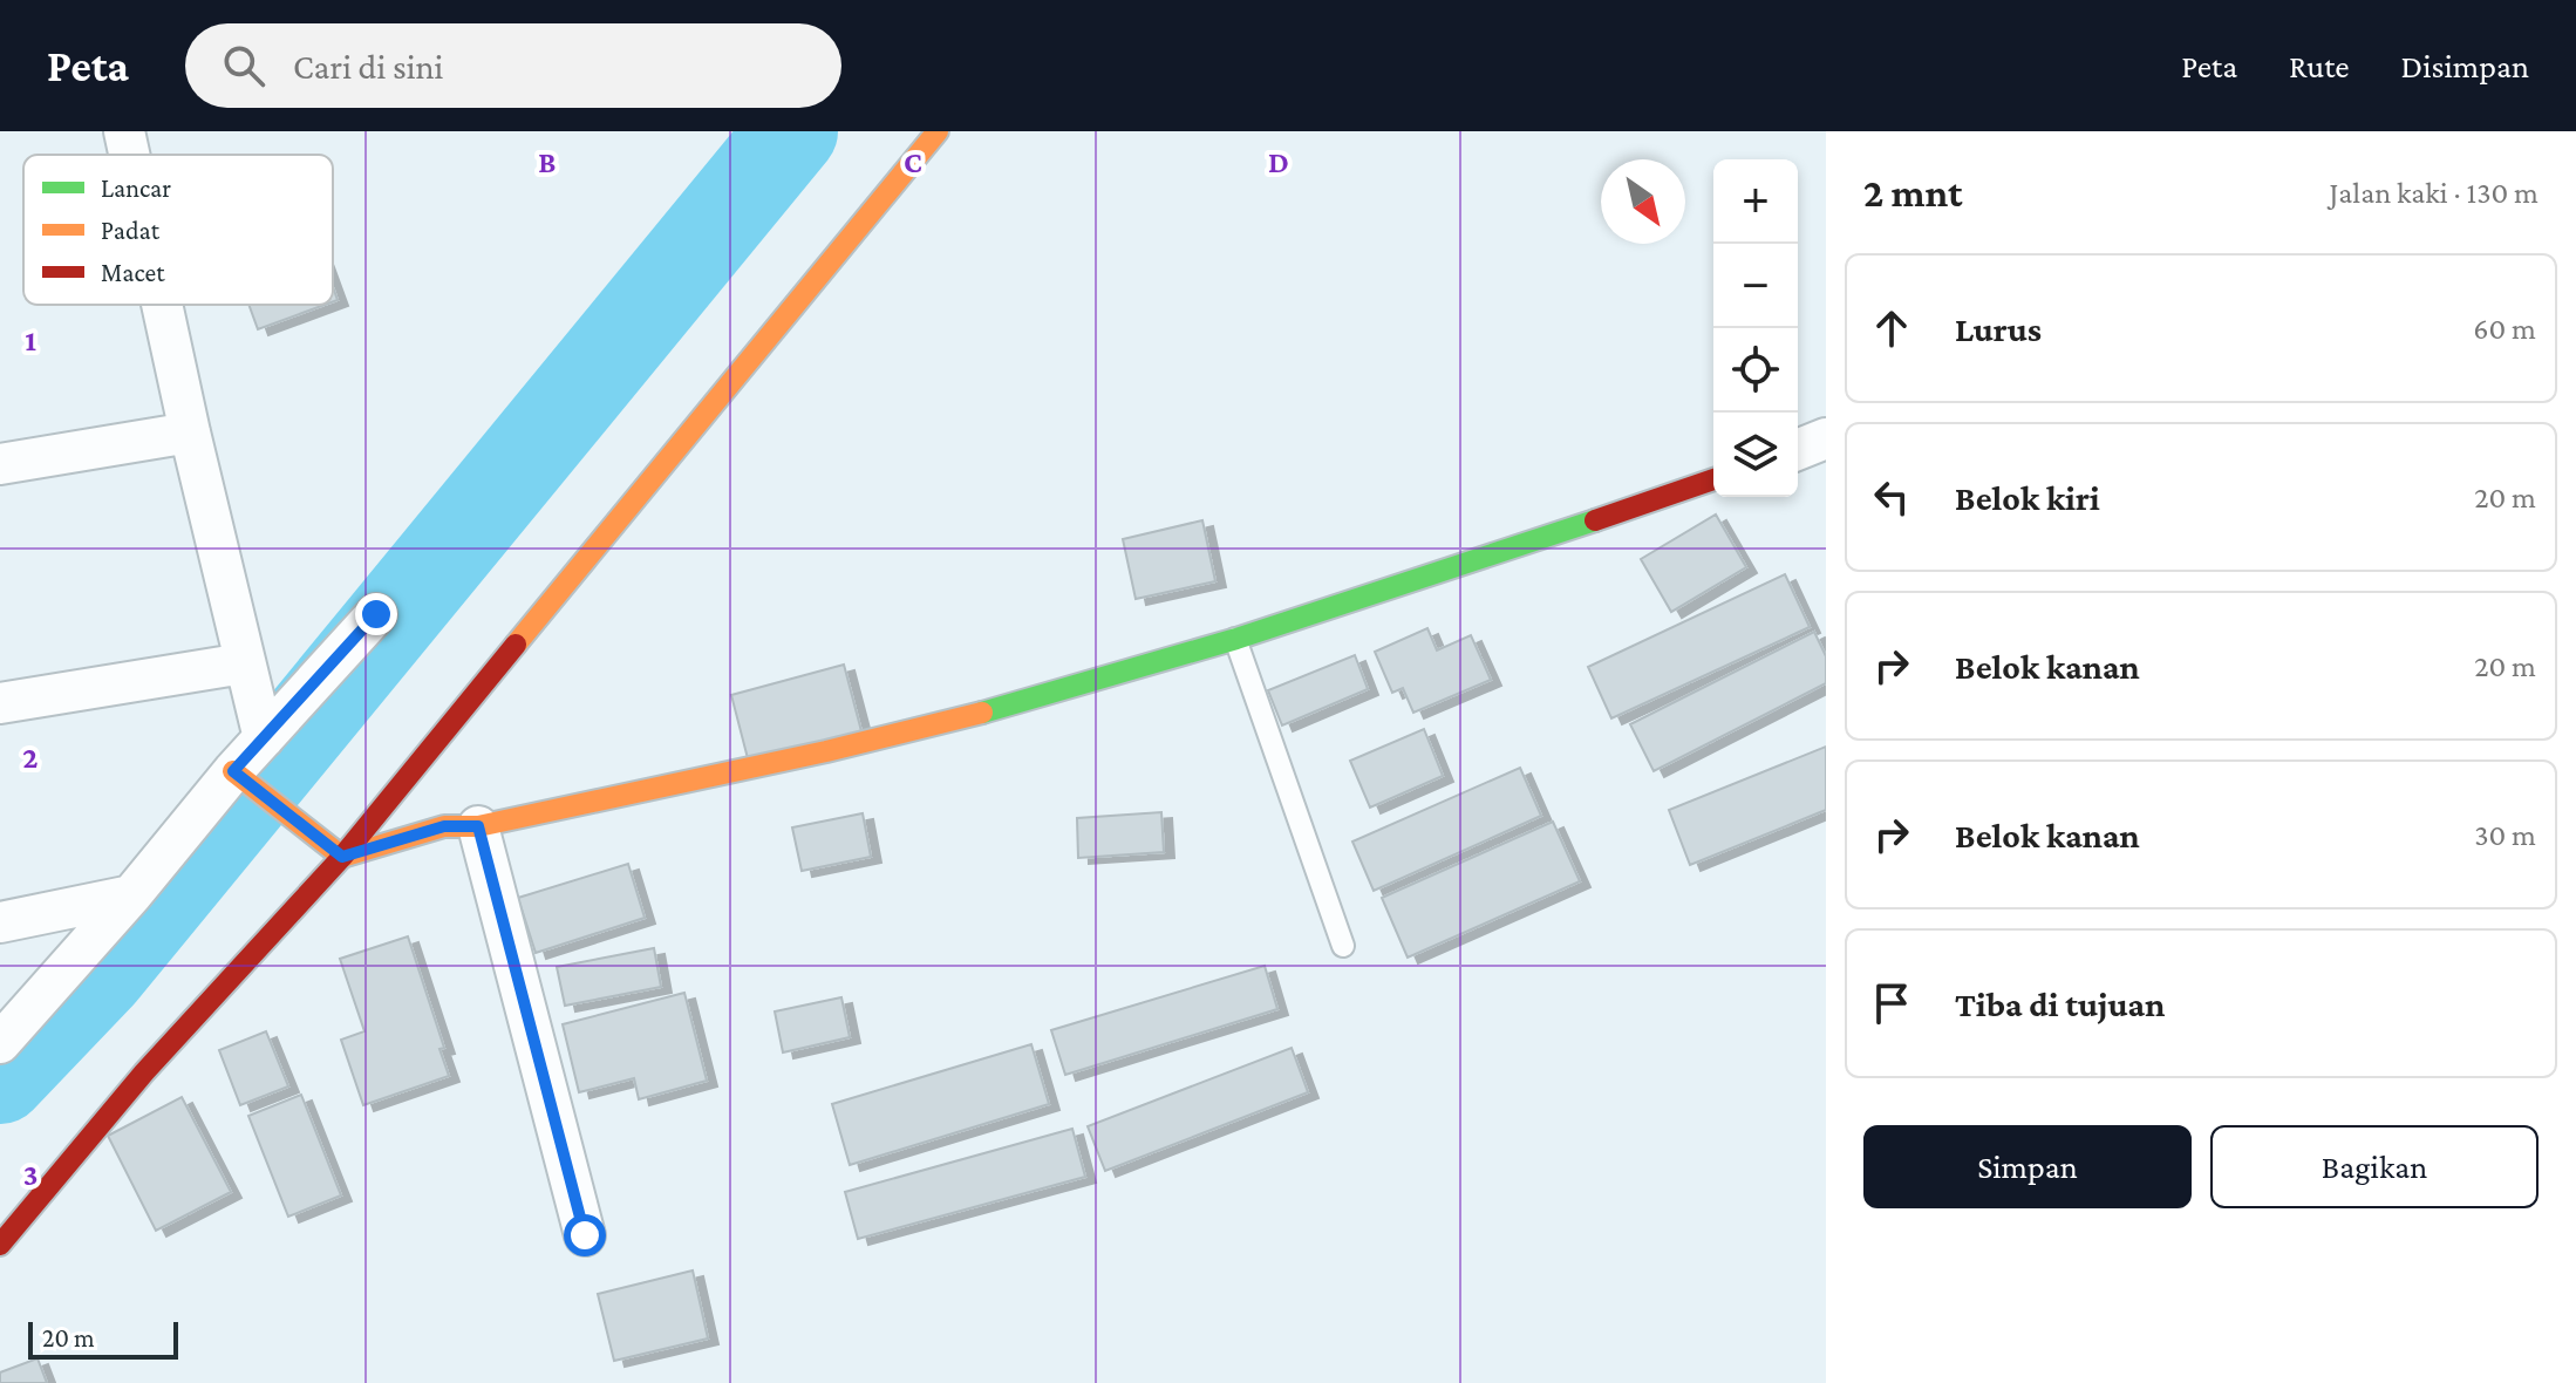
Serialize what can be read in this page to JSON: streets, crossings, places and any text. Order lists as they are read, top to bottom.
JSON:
{
  "legend": ["Lancar", "Padat", "Macet"],
  "scale_bar": "20 m",
  "north": "bottom right",
  "page": {
    "header": "Peta",
    "search": "Cari di sini",
    "nav": ["Peta", "Rute", "Disimpan"],
    "heading": ["2 mnt", "Jalan kaki · 130 m"],
    "map_buttons": ["+", "−"],
    "list": [
      ["Lurus", "60 m"],
      ["Belok kiri", "20 m"],
      ["Belok kanan", "20 m"],
      ["Belok kanan", "30 m"],
      "Tiba di tujuan"
    ],
    "buttons": ["Simpan", "Bagikan"],
    "scale": "20 m"
  },
  "grid": {
    "columns": ["B", "C", "D"],
    "rows": ["1", "2", "3"]
  }
}
